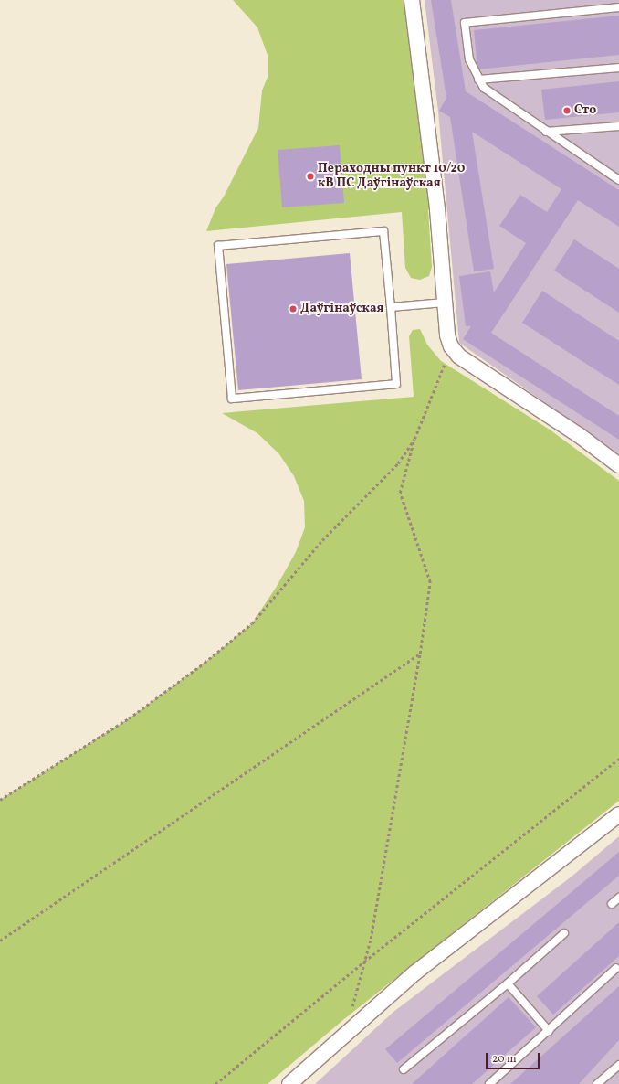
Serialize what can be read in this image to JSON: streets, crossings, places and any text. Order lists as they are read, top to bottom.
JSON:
{
  "places": ["Сто", "Пераходны пункт 10/20 кВ ПС Даўгінаўская", "Даўгінаўская"],
  "scale_bar": "20 m"
}
